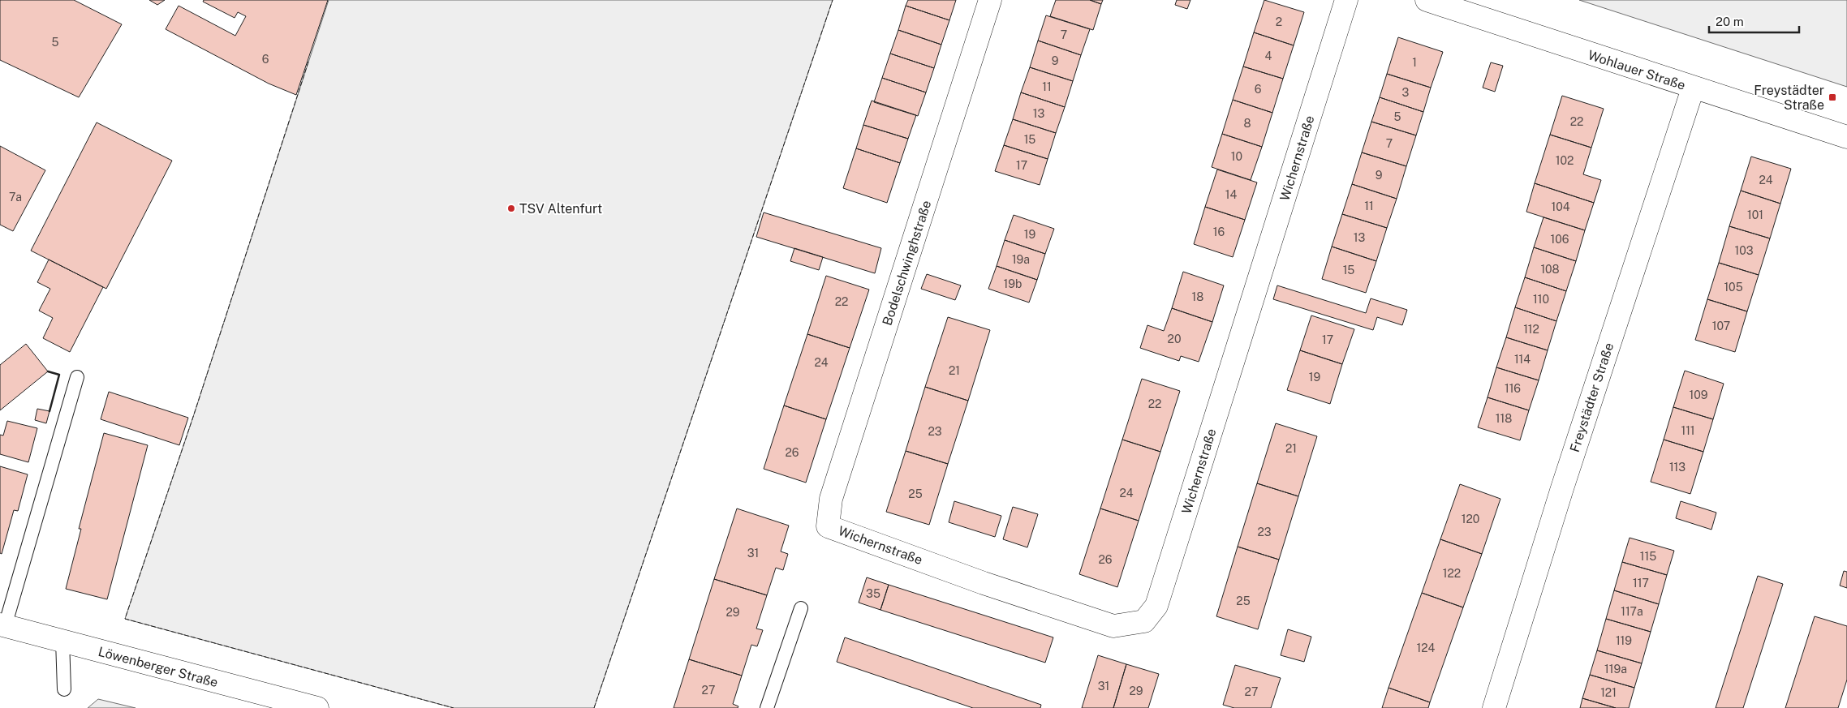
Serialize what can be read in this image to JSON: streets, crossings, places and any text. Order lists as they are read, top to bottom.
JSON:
{
  "streets": {
    "street": [
      "Wohlauer Straße",
      "Wichernstraße",
      "Bodelschwinghstraße",
      "Freystädter Straße",
      "Löwenberger Straße"
    ]
  },
  "crossings": [
    ["Wohlauer Straße", "Freystädter Straße"],
    ["Wichernstraße", "Bodelschwinghstraße"]
  ],
  "places": {
    "transit": ["Freystädter Straße"],
    "other": ["TSV Altenfurt"]
  },
  "house_numbers": [
    "2",
    "7",
    "5",
    "4",
    "6",
    "9",
    "1",
    "11",
    "6",
    "3",
    "13",
    "5",
    "22",
    "8",
    "15",
    "7",
    "10",
    "102",
    "17",
    "9",
    "24",
    "14",
    "7a",
    "11",
    "104",
    "101",
    "16",
    "19",
    "13",
    "106",
    "103",
    "19a",
    "108",
    "15",
    "19b",
    "105",
    "18",
    "110",
    "22",
    "107",
    "112",
    "20",
    "17",
    "114",
    "24",
    "21",
    "19",
    "116",
    "109",
    "22",
    "118",
    "111",
    "23",
    "21",
    "26",
    "113",
    "24",
    "25",
    "120",
    "23",
    "31",
    "115",
    "26",
    "122",
    "117",
    "35",
    "25",
    "117a",
    "29",
    "119",
    "124",
    "119a",
    "31",
    "27",
    "29",
    "27",
    "121"
  ],
  "scale_bar": "20 m"
}
